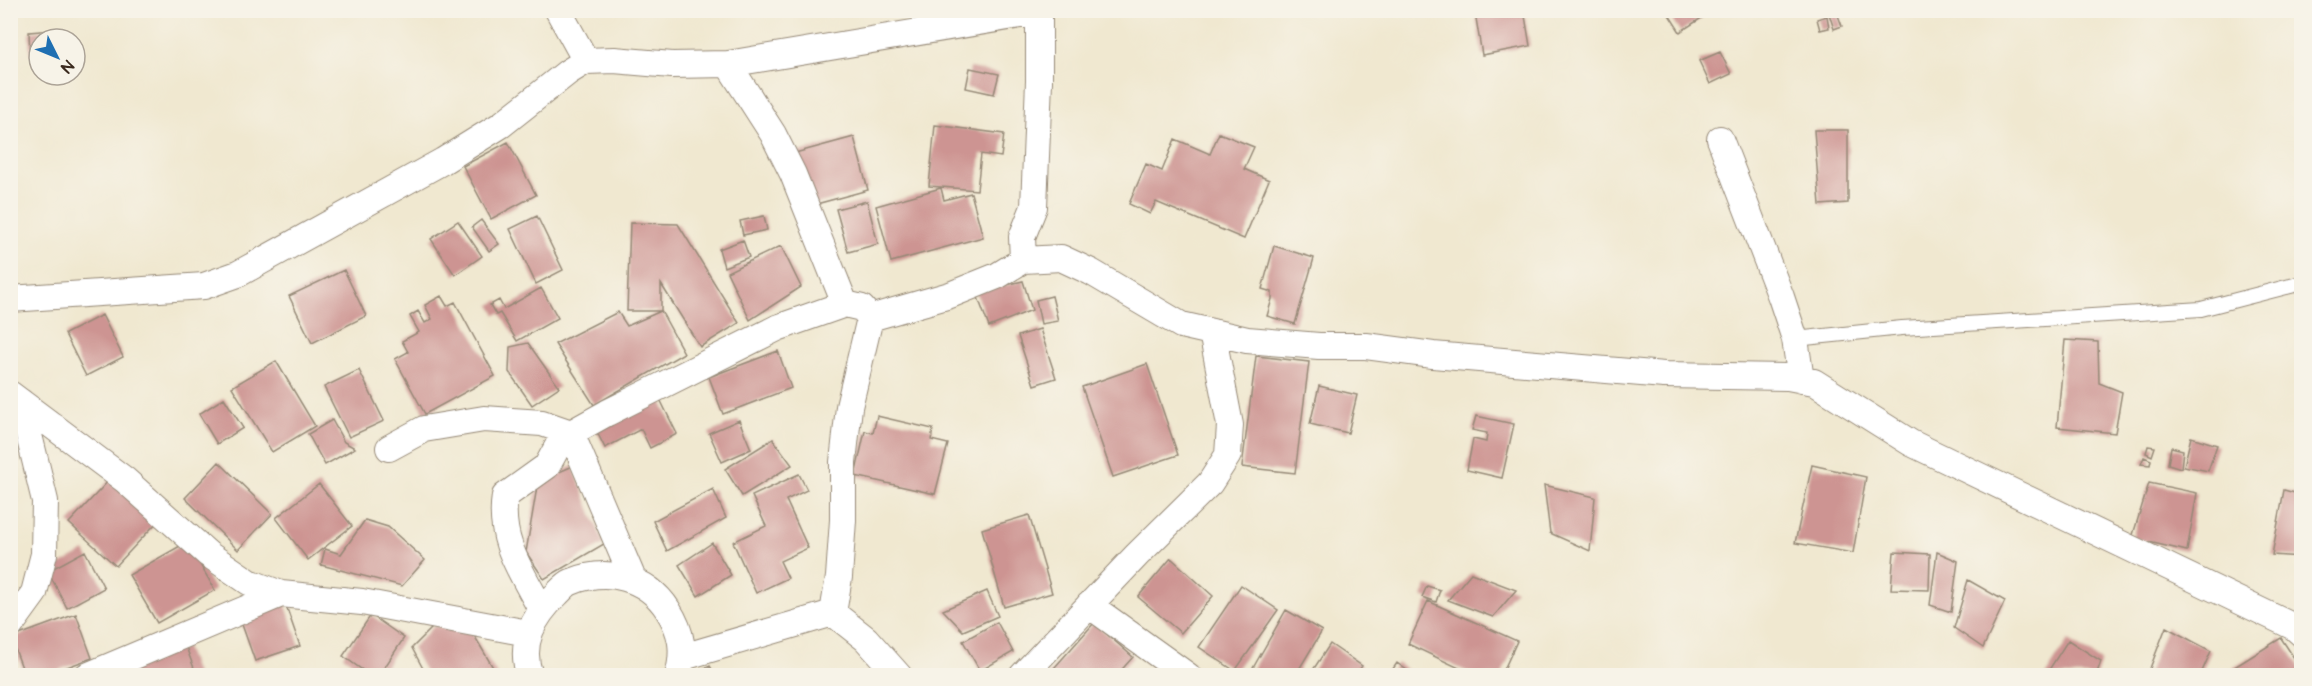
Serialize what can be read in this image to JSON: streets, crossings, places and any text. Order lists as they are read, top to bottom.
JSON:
{
  "north": "bottom right"
}
